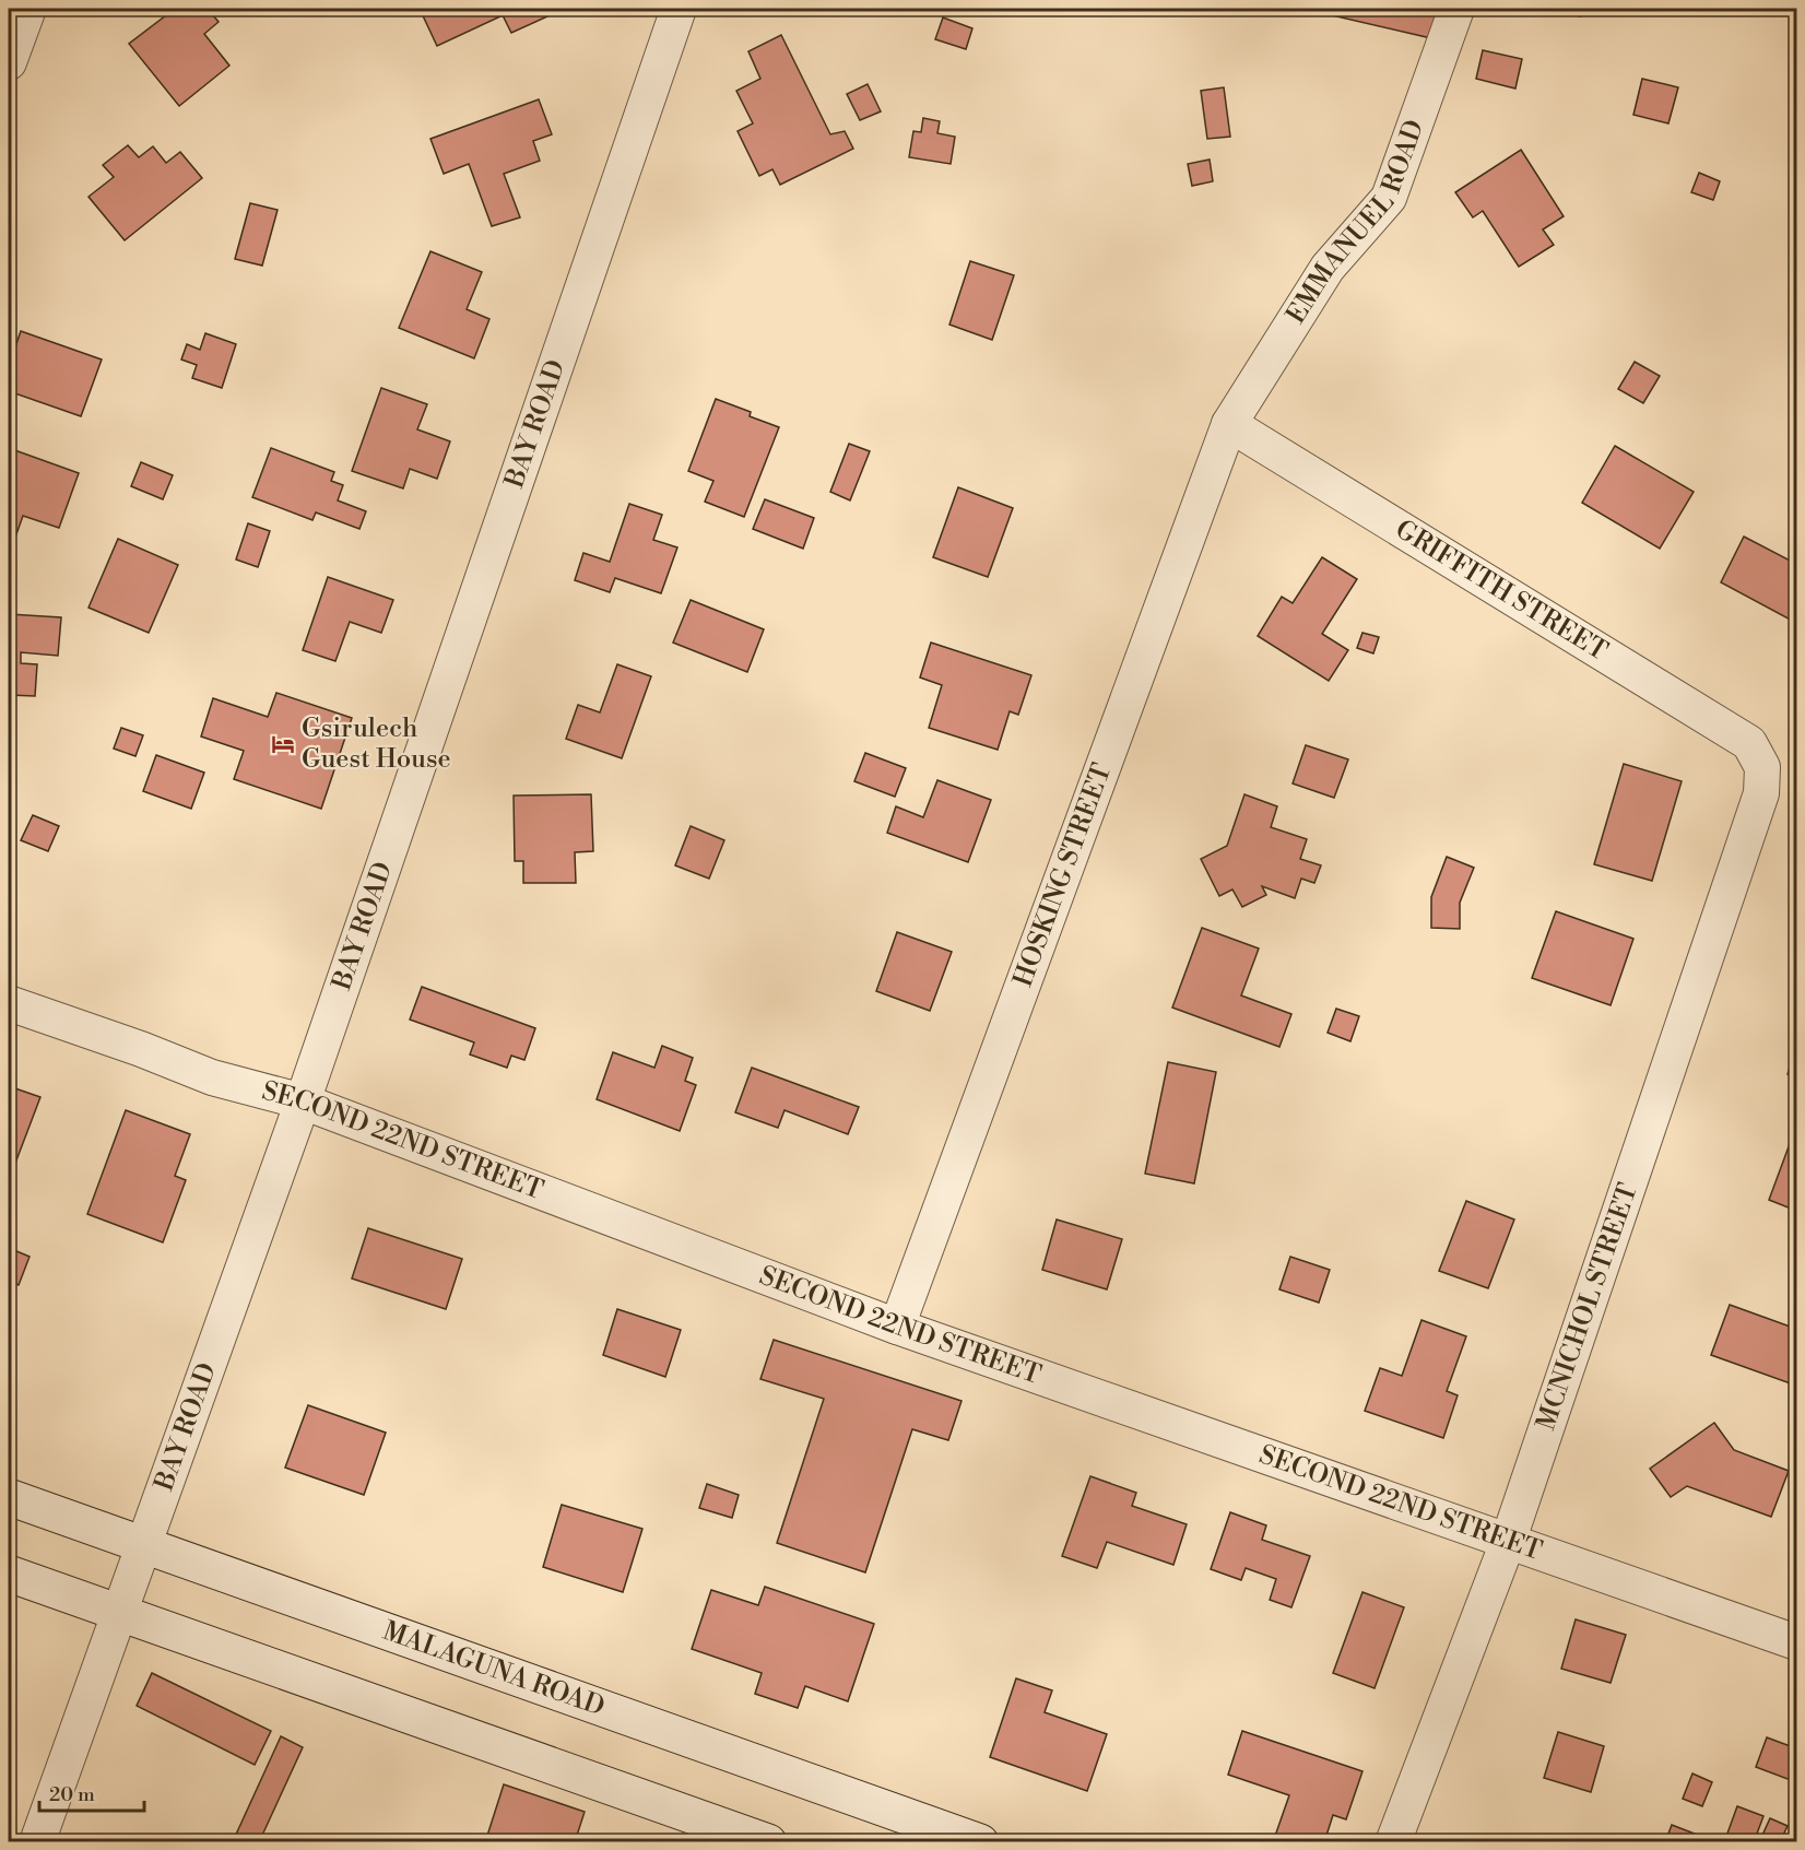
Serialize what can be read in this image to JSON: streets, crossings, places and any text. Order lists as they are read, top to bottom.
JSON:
{
  "streets": {
    "street": [
      "EMMANUEL ROAD",
      "BAY ROAD",
      "GRIFFITH STREET",
      "HOSKING STREET",
      "SECOND 22ND STREET",
      "MCNICHOL STREET",
      "MALAGUNA ROAD"
    ]
  },
  "crossings": [
    ["EMMANUEL ROAD", "GRIFFITH STREET"],
    ["EMMANUEL ROAD", "HOSKING STREET"],
    ["BAY ROAD", "SECOND 22ND STREET"],
    ["BAY ROAD", "MALAGUNA ROAD"],
    ["GRIFFITH STREET", "HOSKING STREET"],
    ["GRIFFITH STREET", "MCNICHOL STREET"],
    ["HOSKING STREET", "SECOND 22ND STREET"],
    ["SECOND 22ND STREET", "MCNICHOL STREET"]
  ],
  "places": {
    "hotel": ["Gsirulech Guest House"]
  },
  "scale_bar": "20 m"
}
